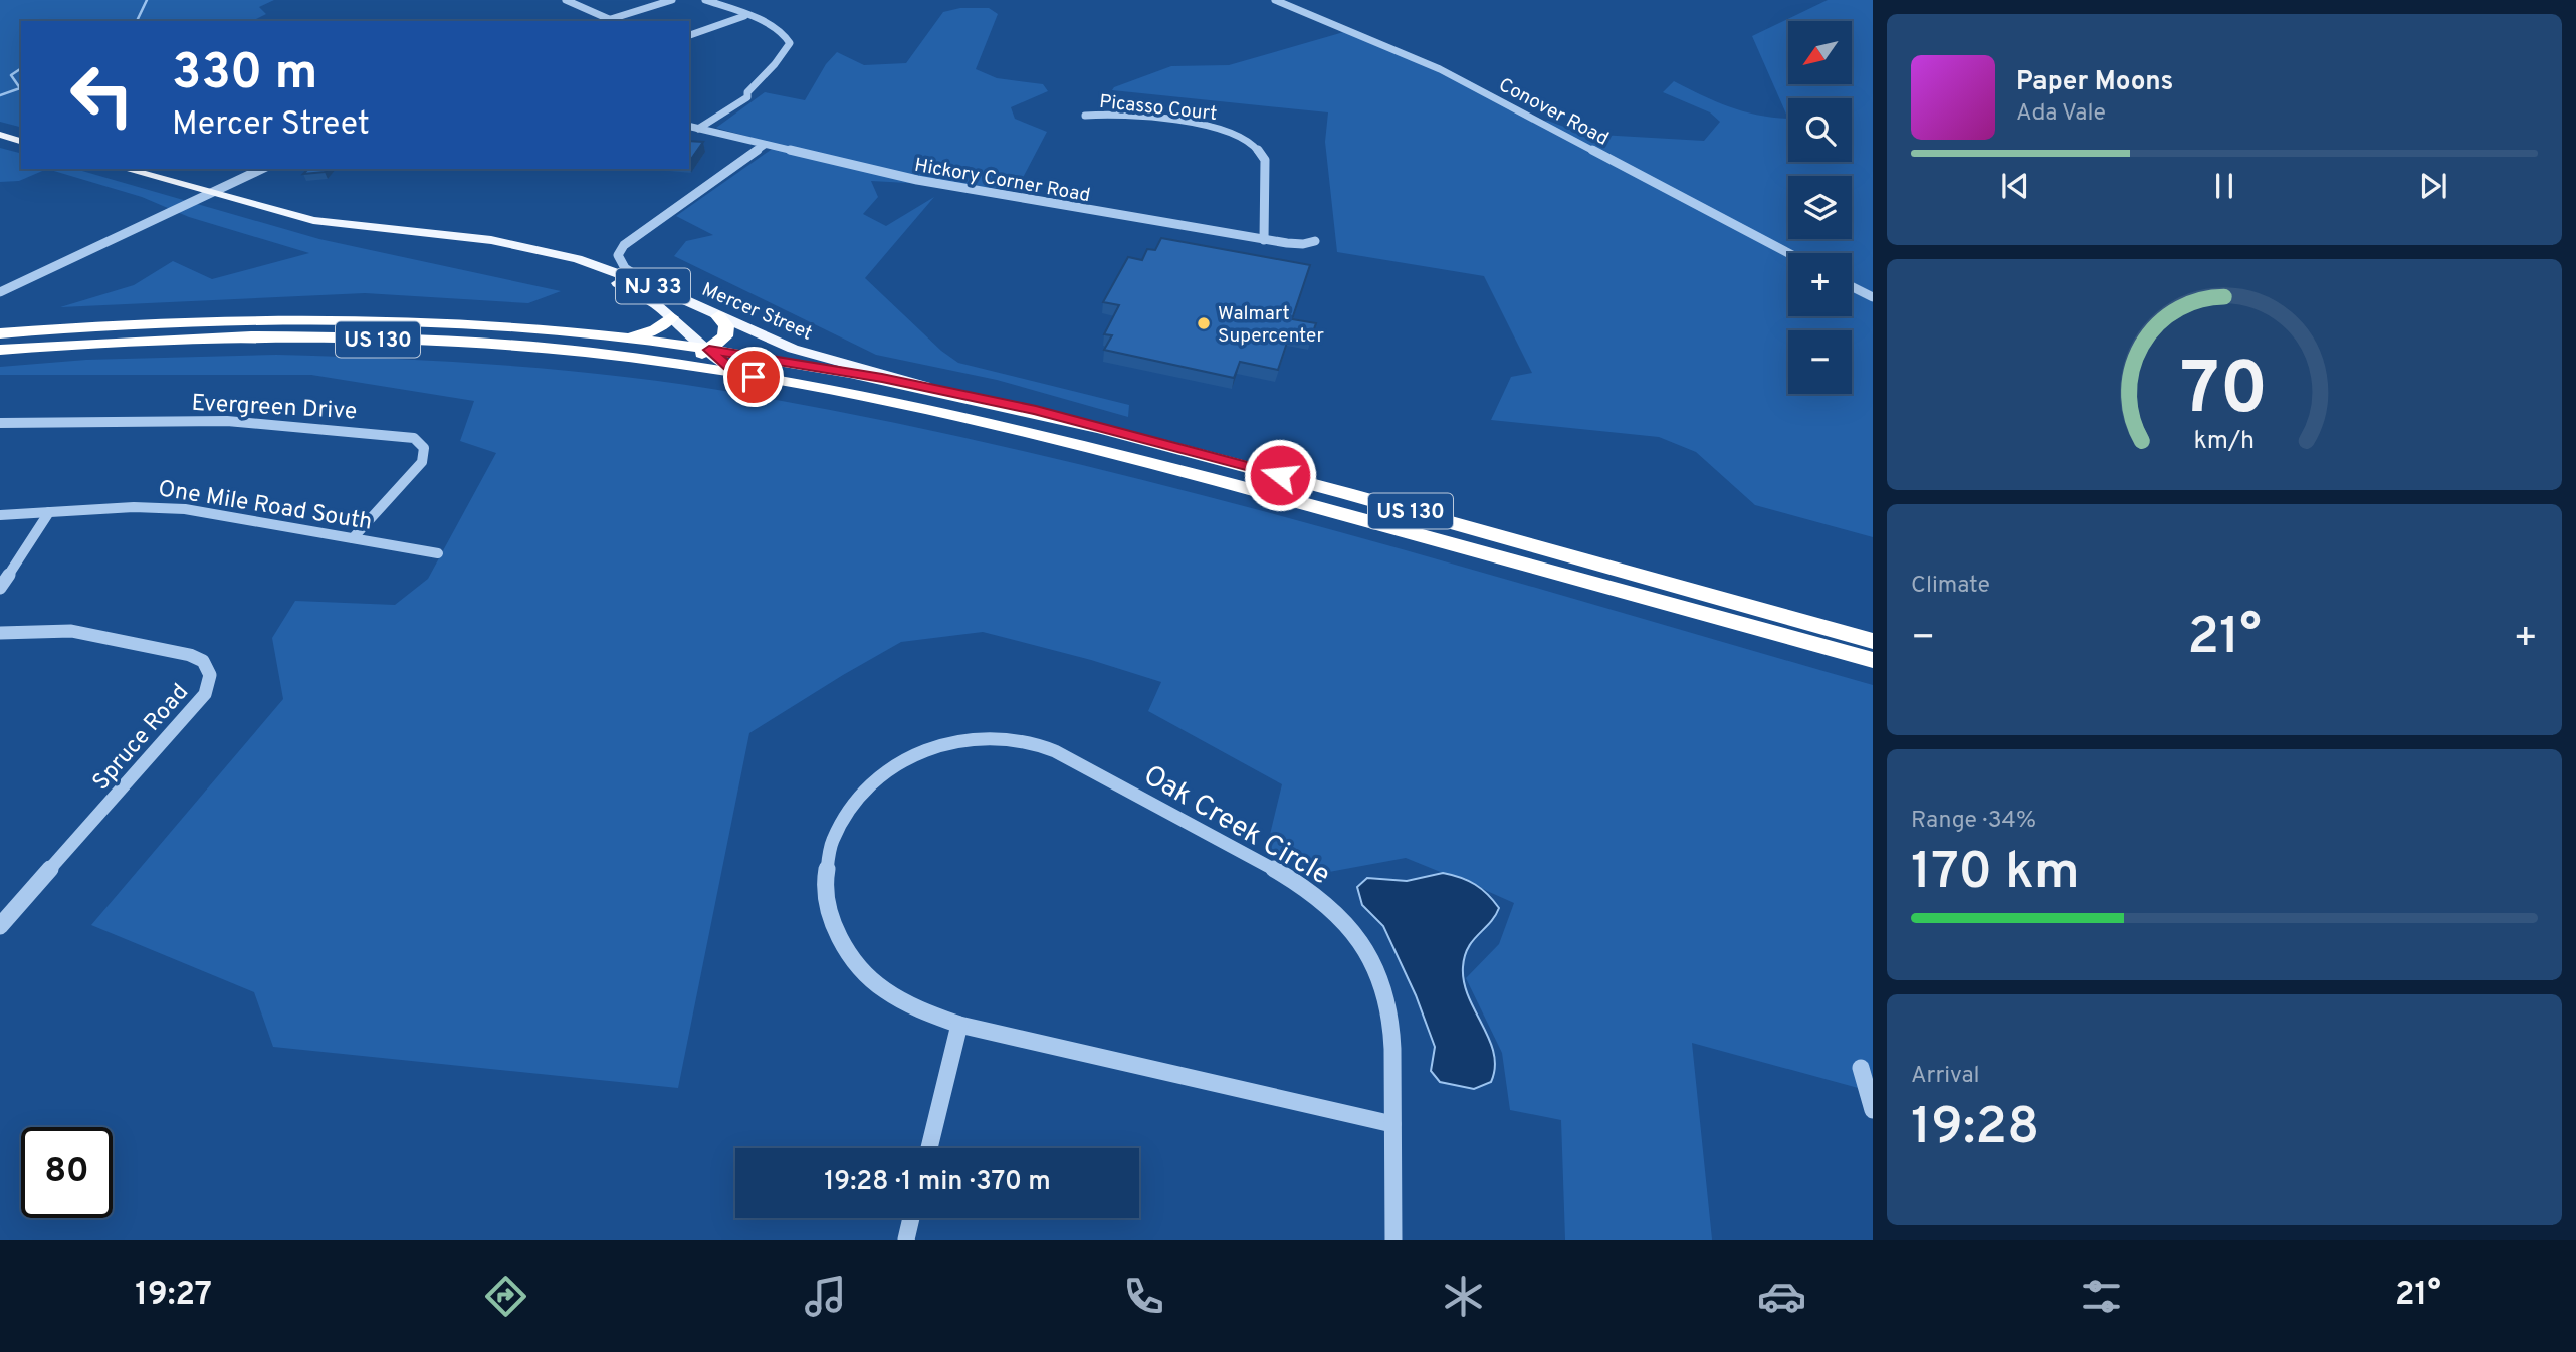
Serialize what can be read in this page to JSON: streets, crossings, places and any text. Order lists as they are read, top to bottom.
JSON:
{
  "streets": {
    "highway": ["US 130"],
    "main road": ["NJ 33", "Mercer Street"],
    "street": [
      "Picasso Court",
      "Conover Road",
      "Hickory Corner Road",
      "Evergreen Drive",
      "One Mile Road South",
      "Spruce Road",
      "Oak Creek Circle"
    ]
  },
  "crossings": [
    ["Picasso Court", "Hickory Corner Road"],
    ["Mercer Street", "US 130"],
    ["Evergreen Drive", "One Mile Road South"]
  ],
  "places": ["Walmart Supercenter"],
  "north": "bottom left",
  "page": {
    "map_buttons": ["+", "−"],
    "turn": ["330 m", "Mercer Street"],
    "song": ["Paper Moons", "Ada Vale"],
    "tile": [
      "Climate",
      ["Range · 34%", "170 km"],
      ["Arrival", "19:28"]
    ],
    "heat": ["−", "21°", "+"],
    "limit": "80",
    "trip": "19:28 · 1 min · 370 m",
    "tabs": ["19:27", "21°"],
    "gauge": ["70", "km/h"]
  }
}
